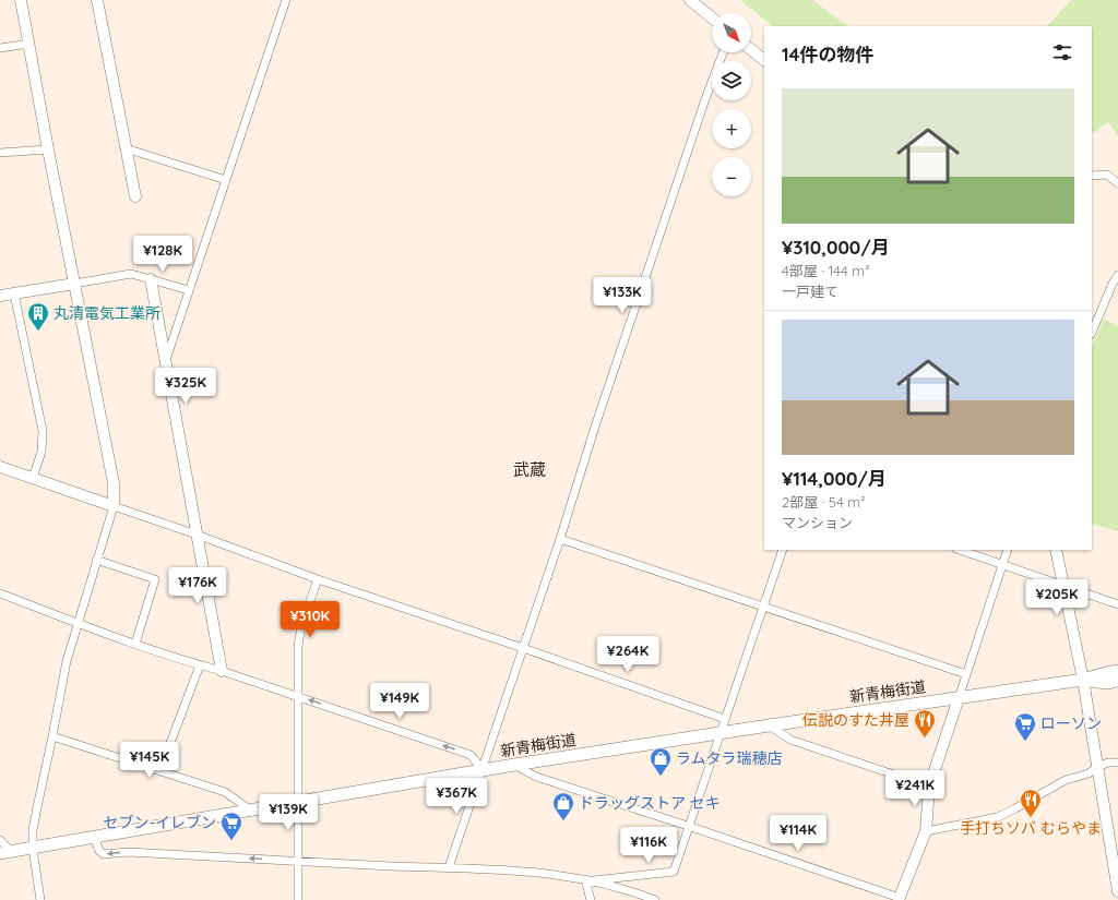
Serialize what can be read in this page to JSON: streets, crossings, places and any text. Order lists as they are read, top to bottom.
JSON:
{
  "streets": {
    "main road": ["新青梅街道"]
  },
  "districts": ["武蔵"],
  "places": {
    "building": ["丸清電気工業所"],
    "restaurant": ["伝説のすた丼屋", "手打ちソバ むらやま"],
    "supermarket": ["ローソン", "セブン-イレブン"],
    "shop": ["ラムタラ瑞穂店", "ドラッグストア セキ"]
  },
  "north": "bottom right",
  "page": {
    "map_buttons": ["+", "−"],
    "heading": "14件の物件",
    "list": [
      {
        "name": "¥310,000/月",
        "note": "4部屋 · 144 m² · 一戸建て"
      },
      {
        "name": "¥114,000/月",
        "note": "2部屋 · 54 m² · マンション"
      }
    ],
    "price": [
      "¥128K",
      "¥133K",
      "¥325K",
      "¥176K",
      "¥205K",
      "¥310K",
      "¥264K",
      "¥149K",
      "¥145K",
      "¥241K",
      "¥367K",
      "¥139K",
      "¥114K",
      "¥116K"
    ]
  }
}
